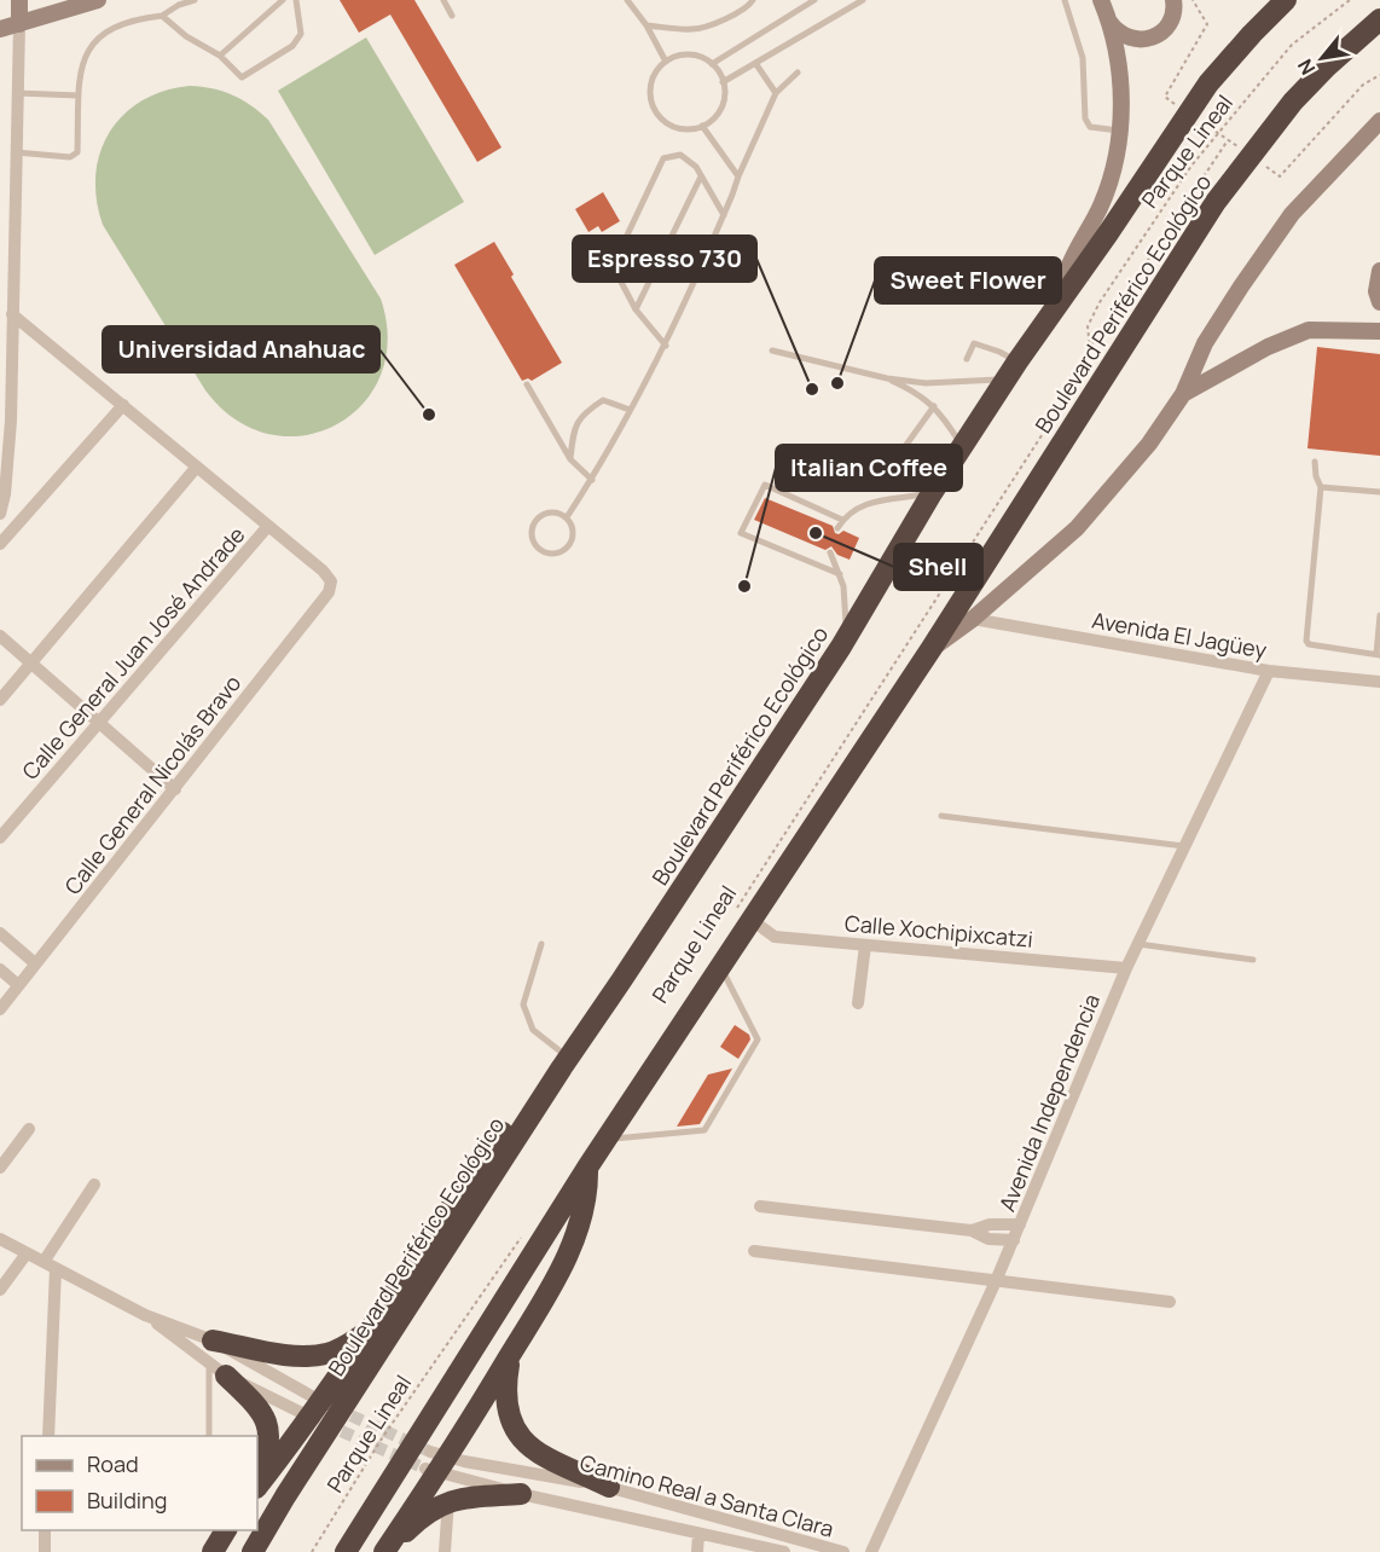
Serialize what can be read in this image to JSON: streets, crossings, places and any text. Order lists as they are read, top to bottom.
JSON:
{
  "streets": {
    "highway": ["Boulevard Periférico Ecológico"],
    "street": [
      "Avenida El Jagüey",
      "Calle General Juan José Andrade",
      "Calle General Nicolás Bravo",
      "Calle Xochipixcatzi",
      "Avenida Independencia",
      "Camino Real a Santa Clara"
    ],
    "path": ["Parque Lineal"]
  },
  "crossings": [
    ["Parque Lineal", "Boulevard Periférico Ecológico"],
    ["Parque Lineal", "Calle Xochipixcatzi"],
    ["Boulevard Periférico Ecológico", "Calle Xochipixcatzi"],
    ["Avenida El Jagüey", "Avenida Independencia"],
    ["Calle General Juan José Andrade", "Calle General Nicolás Bravo"],
    ["Calle Xochipixcatzi", "Avenida Independencia"]
  ],
  "places": [
    "Sweet Flower",
    "Espresso 730",
    "Universidad Anahuac",
    "Shell",
    "Italian Coffee"
  ],
  "legend": ["Road", "Building"],
  "north": "bottom left"
}
